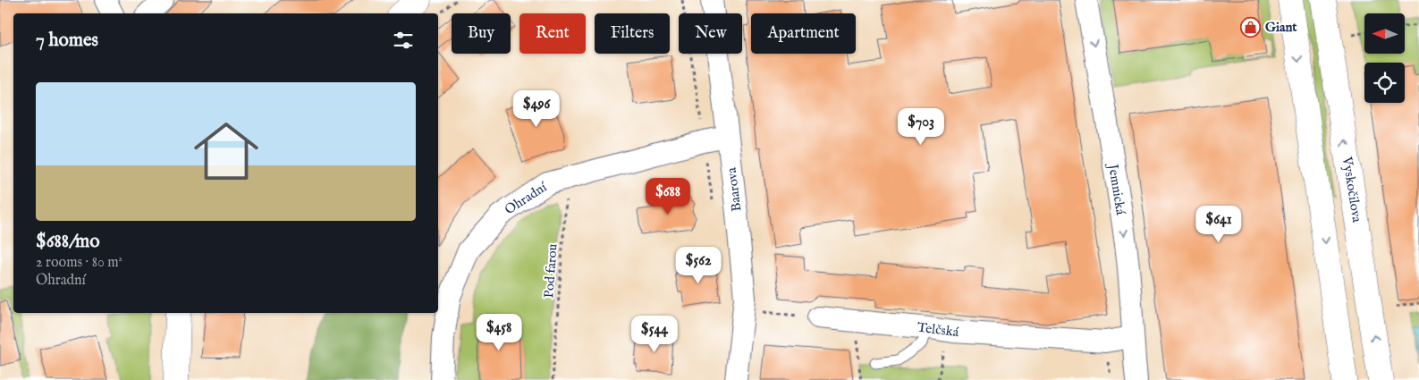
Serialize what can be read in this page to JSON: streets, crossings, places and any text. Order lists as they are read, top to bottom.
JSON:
{
  "streets": {
    "main road": ["Vyskočilova"],
    "street": [
      "Baarova",
      "Jemnická",
      "Ohradní",
      "Telčská"
    ],
    "path": ["Pod farou"]
  },
  "crossings": [
    ["Baarova", "Ohradní"],
    ["Jemnická", "Telčská"]
  ],
  "one_way": ["Jemnická"],
  "places": {
    "shop": ["Giant"]
  },
  "north": "left",
  "page": {
    "chip": [
      "Buy",
      "Rent",
      "Filters",
      "New",
      "Apartment"
    ],
    "heading": "7 homes",
    "list": [
      {
        "name": "$688/mo",
        "note": "2 rooms · 80 m² · Ohradní"
      }
    ],
    "price": [
      "$496",
      "$703",
      "$688",
      "$641",
      "$562",
      "$458",
      "$544"
    ]
  }
}
